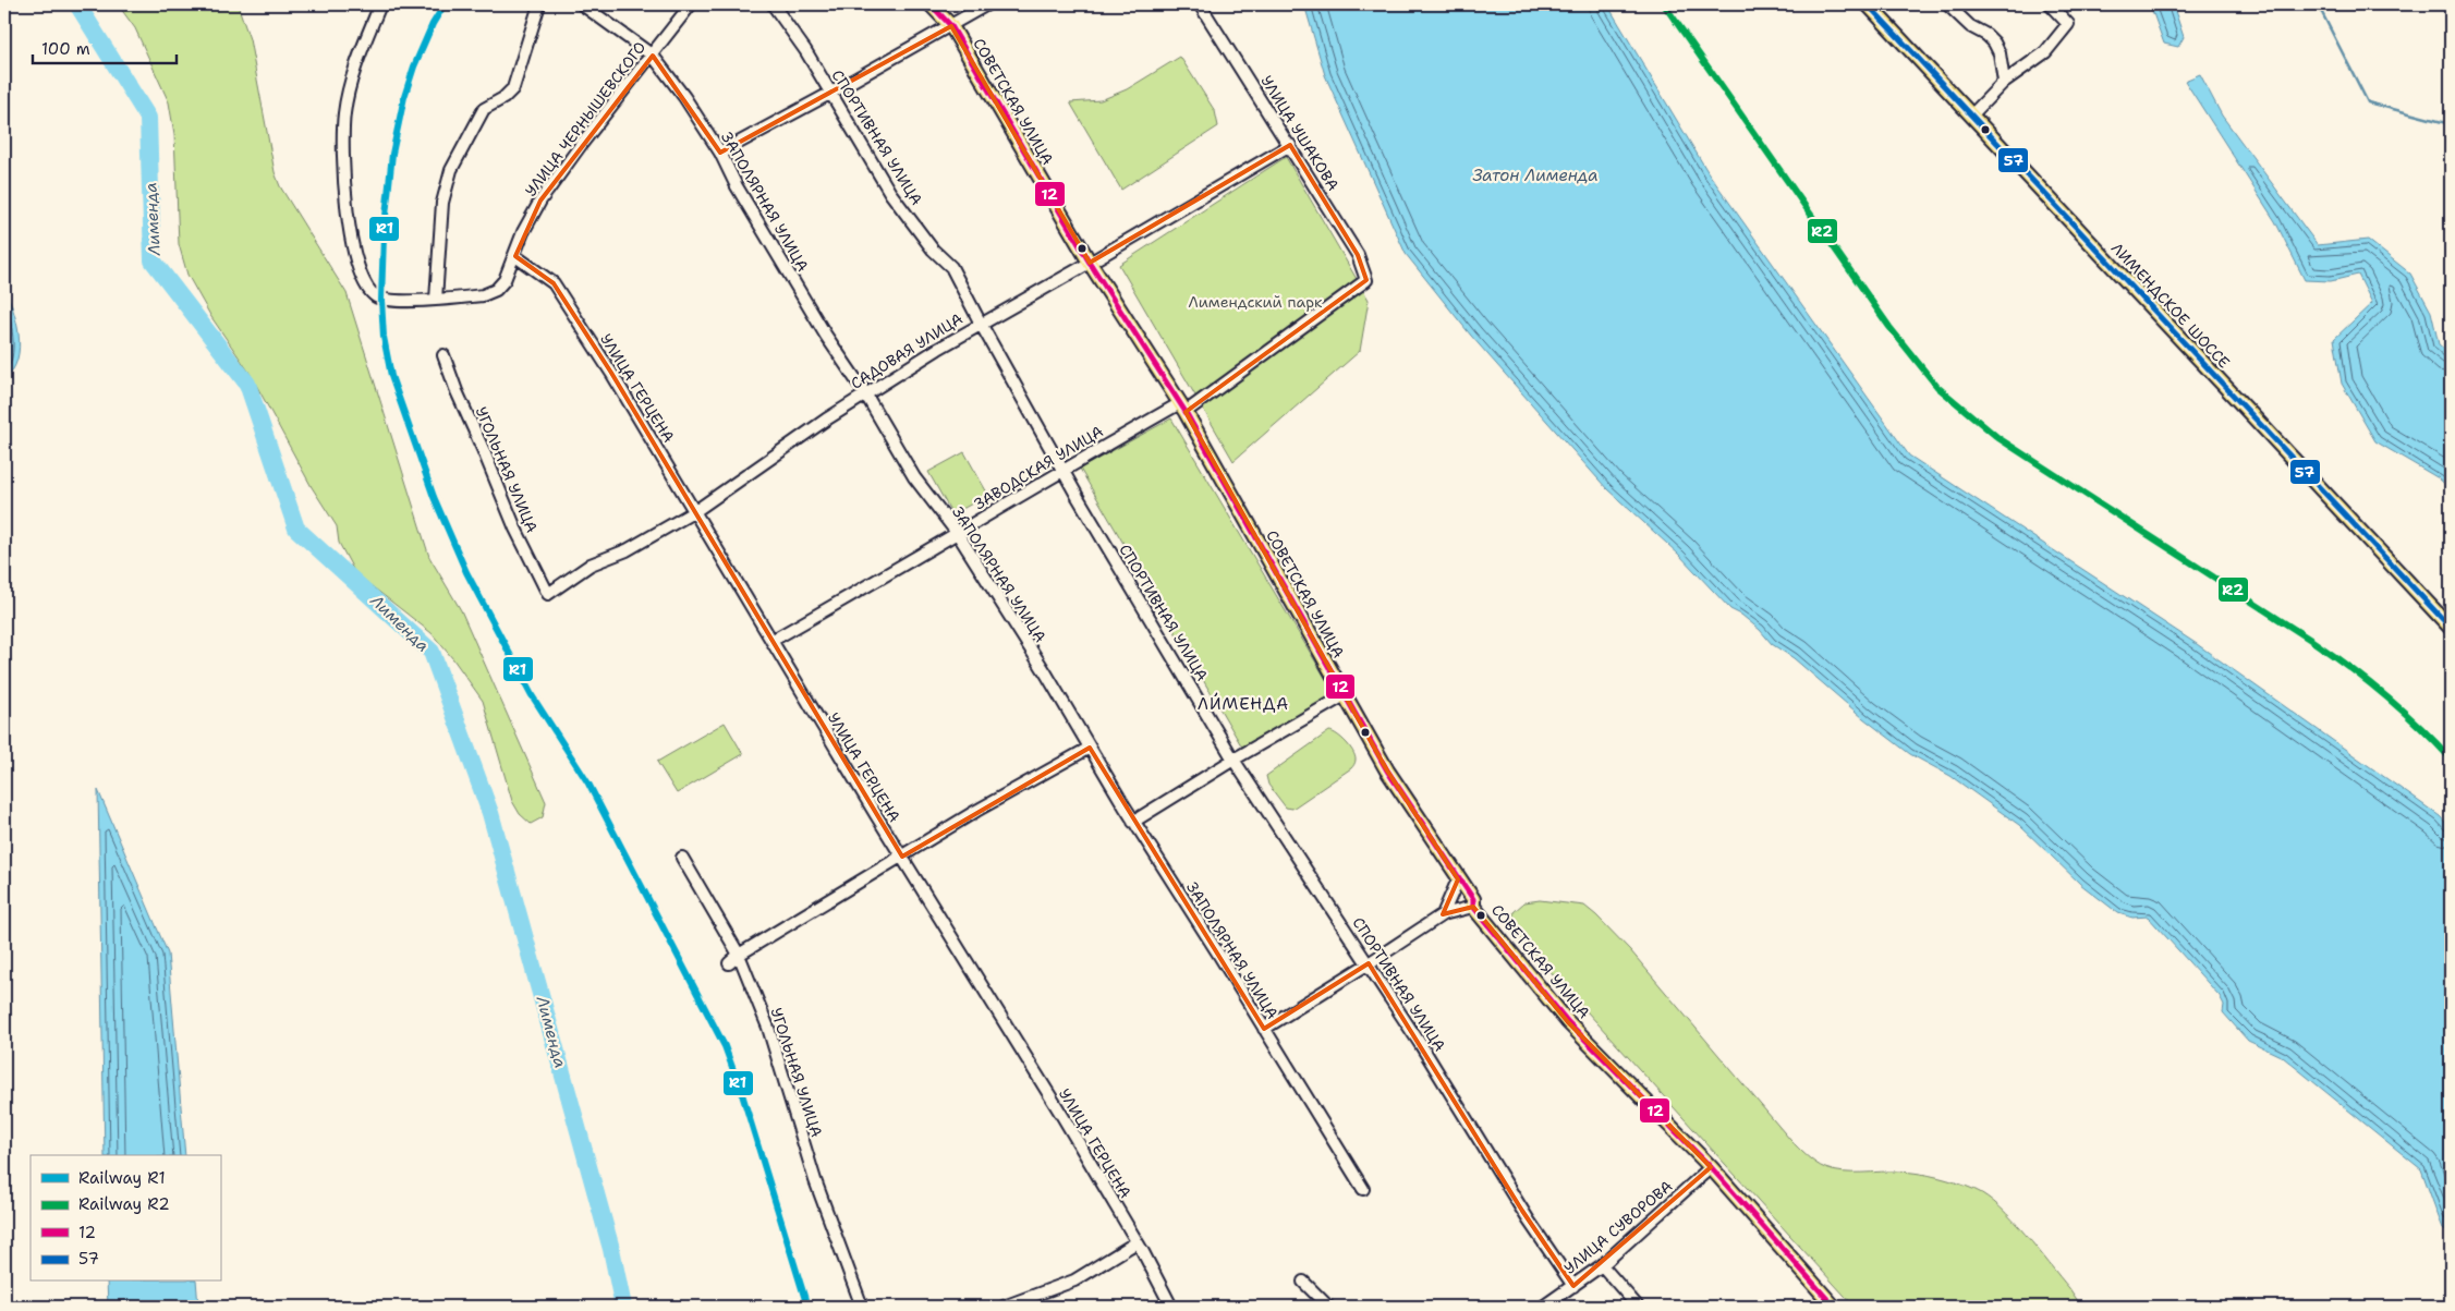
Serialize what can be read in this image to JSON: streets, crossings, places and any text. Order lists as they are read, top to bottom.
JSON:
{
  "streets": {
    "main road": ["СОВЕТСКАЯ УЛИЦА", "ЛИМЕНДСКОЕ ШОССЕ"],
    "street": [
      "УЛИЦА ЧЕРНЫШЕВСКОГО",
      "УЛИЦА УШАКОВА",
      "СПОРТИВНАЯ УЛИЦА",
      "ЗАПОЛЯРНАЯ УЛИЦА",
      "САДОВАЯ УЛИЦА",
      "УЛИЦА ГЕРЦЕНА",
      "ЗАВОДСКАЯ УЛИЦА",
      "УГОЛЬНАЯ УЛИЦА",
      "УЛИЦА СУВОРОВА"
    ]
  },
  "crossings": [
    ["СОВЕТСКАЯ УЛИЦА", "САДОВАЯ УЛИЦА"],
    ["СОВЕТСКАЯ УЛИЦА", "ЗАВОДСКАЯ УЛИЦА"],
    ["СОВЕТСКАЯ УЛИЦА", "УЛИЦА СУВОРОВА"],
    ["УЛИЦА ЧЕРНЫШЕВСКОГО", "ЗАПОЛЯРНАЯ УЛИЦА"],
    ["УЛИЦА ЧЕРНЫШЕВСКОГО", "УЛИЦА ГЕРЦЕНА"],
    ["УЛИЦА УШАКОВА", "САДОВАЯ УЛИЦА"],
    ["УЛИЦА УШАКОВА", "ЗАВОДСКАЯ УЛИЦА"],
    ["СПОРТИВНАЯ УЛИЦА", "САДОВАЯ УЛИЦА"],
    ["СПОРТИВНАЯ УЛИЦА", "ЗАВОДСКАЯ УЛИЦА"],
    ["СПОРТИВНАЯ УЛИЦА", "УЛИЦА СУВОРОВА"],
    ["ЗАПОЛЯРНАЯ УЛИЦА", "САДОВАЯ УЛИЦА"],
    ["ЗАПОЛЯРНАЯ УЛИЦА", "ЗАВОДСКАЯ УЛИЦА"],
    ["САДОВАЯ УЛИЦА", "УЛИЦА ГЕРЦЕНА"],
    ["САДОВАЯ УЛИЦА", "УГОЛЬНАЯ УЛИЦА"],
    ["УЛИЦА ГЕРЦЕНА", "ЗАВОДСКАЯ УЛИЦА"]
  ],
  "districts": ["ЛИ́МЕНДА"],
  "water": ["Затон Лименда", "Лименда"],
  "parks": ["Лимендский парк"],
  "lines": [
    "rail line R1",
    "rail line R2",
    "transit line 12",
    "transit line 57"
  ],
  "legend": [
    "Railway R1",
    "Railway R2",
    "12",
    "57"
  ],
  "scale_bar": "100 m"
}
